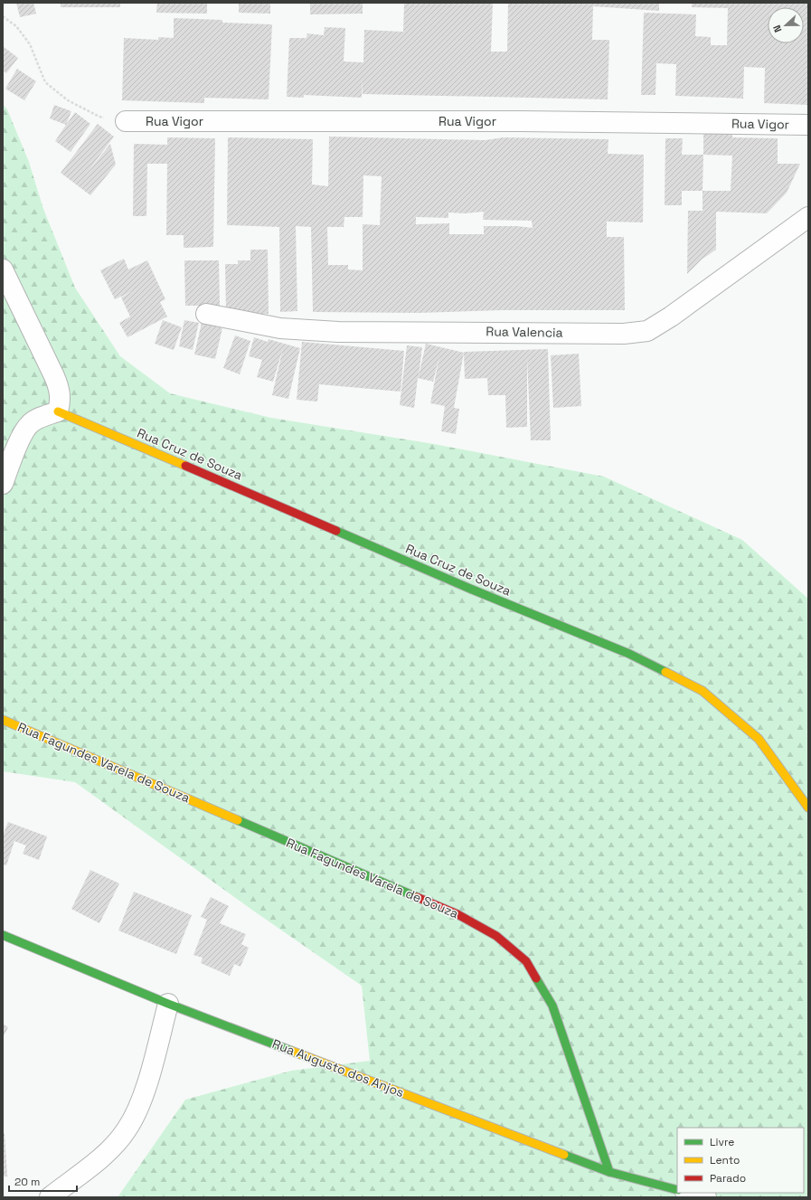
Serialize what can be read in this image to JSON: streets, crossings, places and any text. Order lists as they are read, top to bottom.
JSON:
{
  "streets": {
    "street": [
      "Rua Vigor",
      "Rua Valencia",
      "Rua Cruz de Souza",
      "Rua Fagundes Varela de Souza",
      "Rua Augusto dos Anjos"
    ]
  },
  "crossings": [
    ["Rua Fagundes Varela de Souza", "Rua Augusto dos Anjos"]
  ],
  "legend": ["Livre", "Lento", "Parado"],
  "scale_bar": "20 m",
  "north": "left"
}
